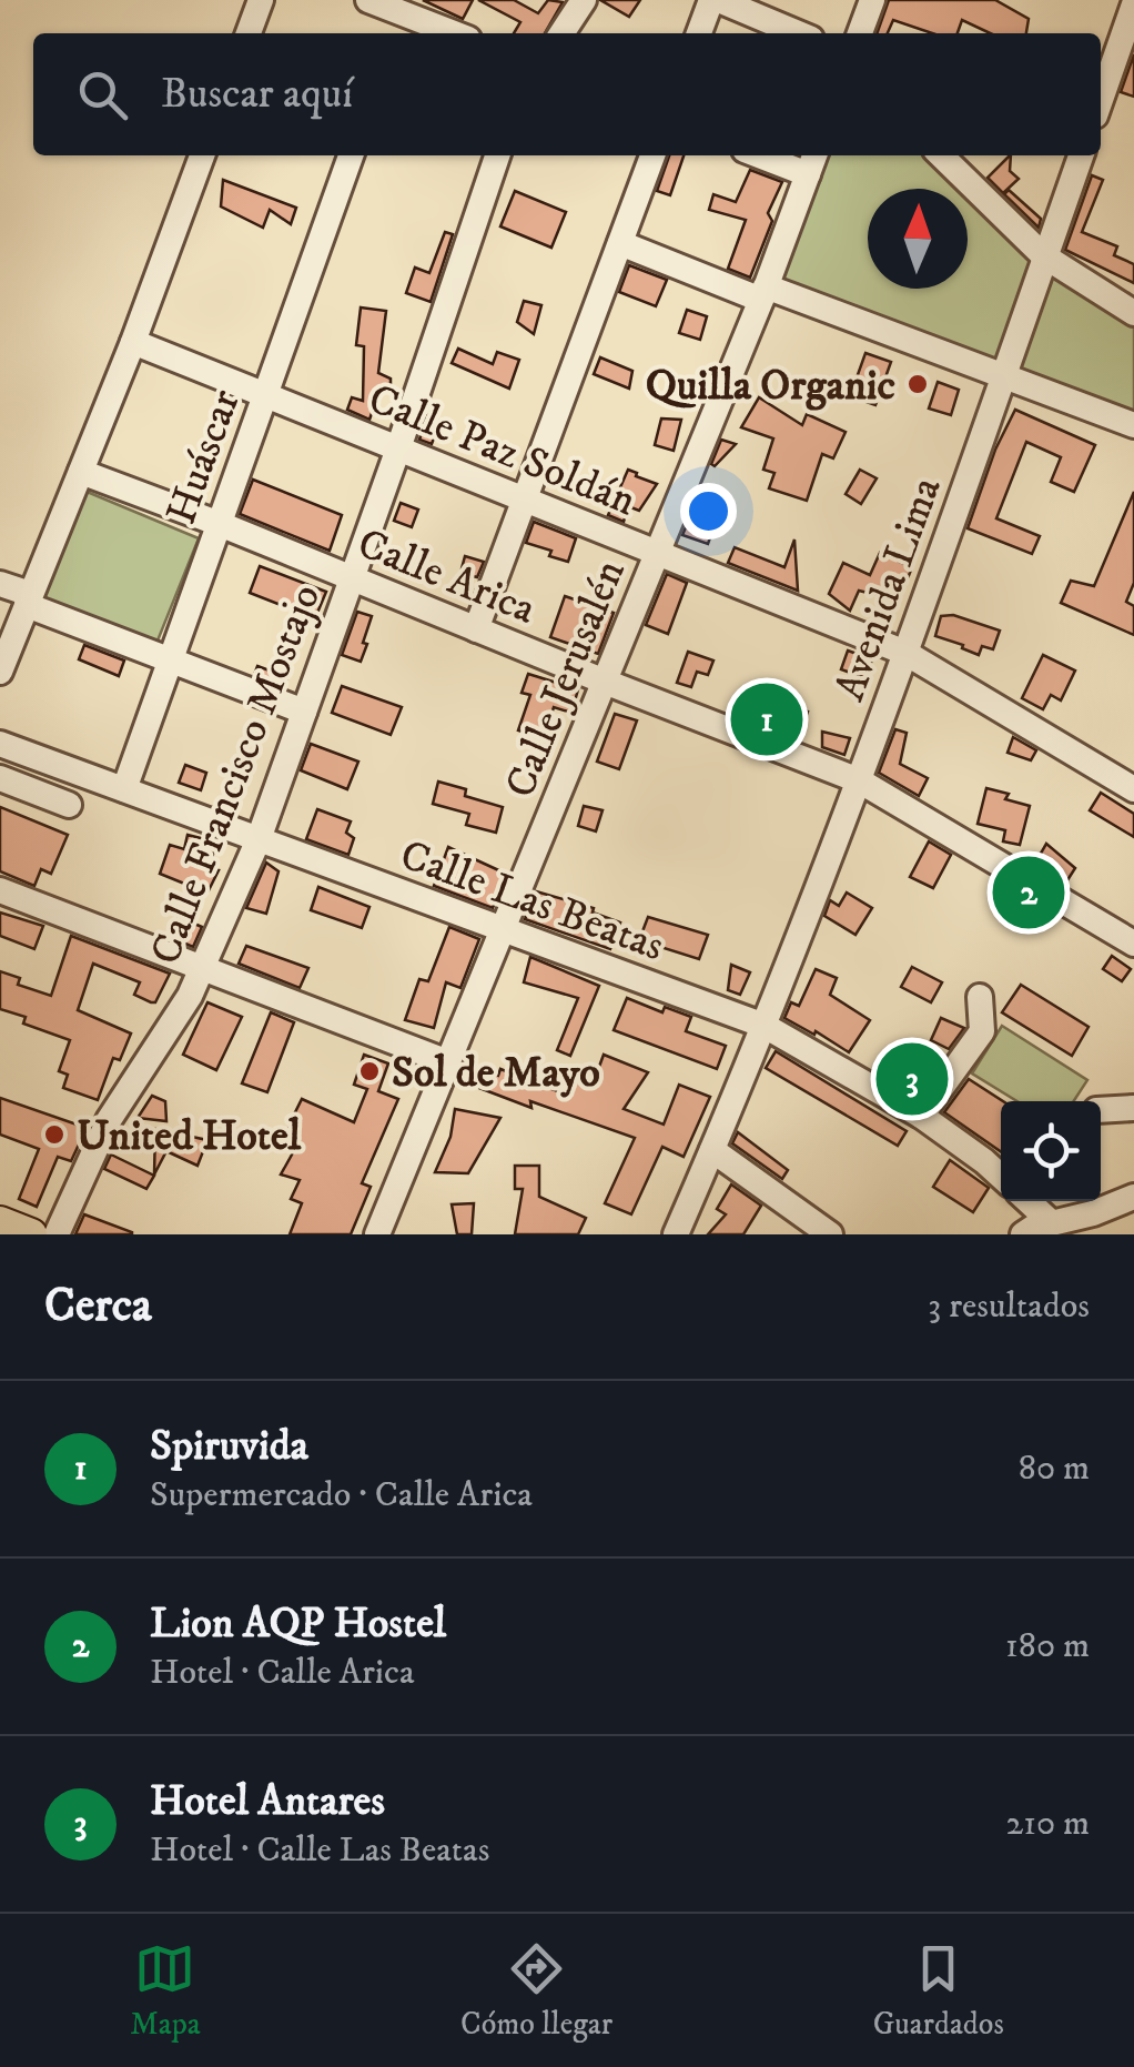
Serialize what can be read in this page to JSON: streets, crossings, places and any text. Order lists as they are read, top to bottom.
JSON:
{
  "streets": {
    "street": [
      "Calle Paz Soldán",
      "Huáscar",
      "Calle Arica",
      "Avenida Lima",
      "Calle Jerusalén",
      "Calle Francisco Mostajo",
      "Calle Las Beatas"
    ]
  },
  "crossings": [
    ["Calle Paz Soldán", "Huáscar"],
    ["Calle Paz Soldán", "Avenida Lima"],
    ["Calle Paz Soldán", "Calle Jerusalén"],
    ["Calle Paz Soldán", "Calle Francisco Mostajo"],
    ["Huáscar", "Calle Arica"],
    ["Huáscar", "Calle Las Beatas"],
    ["Calle Arica", "Avenida Lima"],
    ["Calle Arica", "Calle Jerusalén"],
    ["Calle Arica", "Calle Francisco Mostajo"],
    ["Avenida Lima", "Calle Las Beatas"],
    ["Calle Jerusalén", "Calle Las Beatas"],
    ["Calle Francisco Mostajo", "Calle Las Beatas"]
  ],
  "places": ["Quilla Organic", "Sol de Mayo", "United Hotel"],
  "north": "top",
  "page": {
    "search": "Buscar aquí",
    "pins": ["1", "2", "3"],
    "heading": ["Cerca", "3 resultados"],
    "list": [
      {
        "mark": "1",
        "name": "Spiruvida",
        "note": "Supermercado · Calle Arica",
        "value": "80 m"
      },
      {
        "mark": "2",
        "name": "Lion AQP Hostel",
        "note": "Hotel · Calle Arica",
        "value": "180 m"
      },
      {
        "mark": "3",
        "name": "Hotel Antares",
        "note": "Hotel · Calle Las Beatas",
        "value": "210 m"
      }
    ],
    "nav": ["Mapa", "Cómo llegar", "Guardados"]
  }
}
